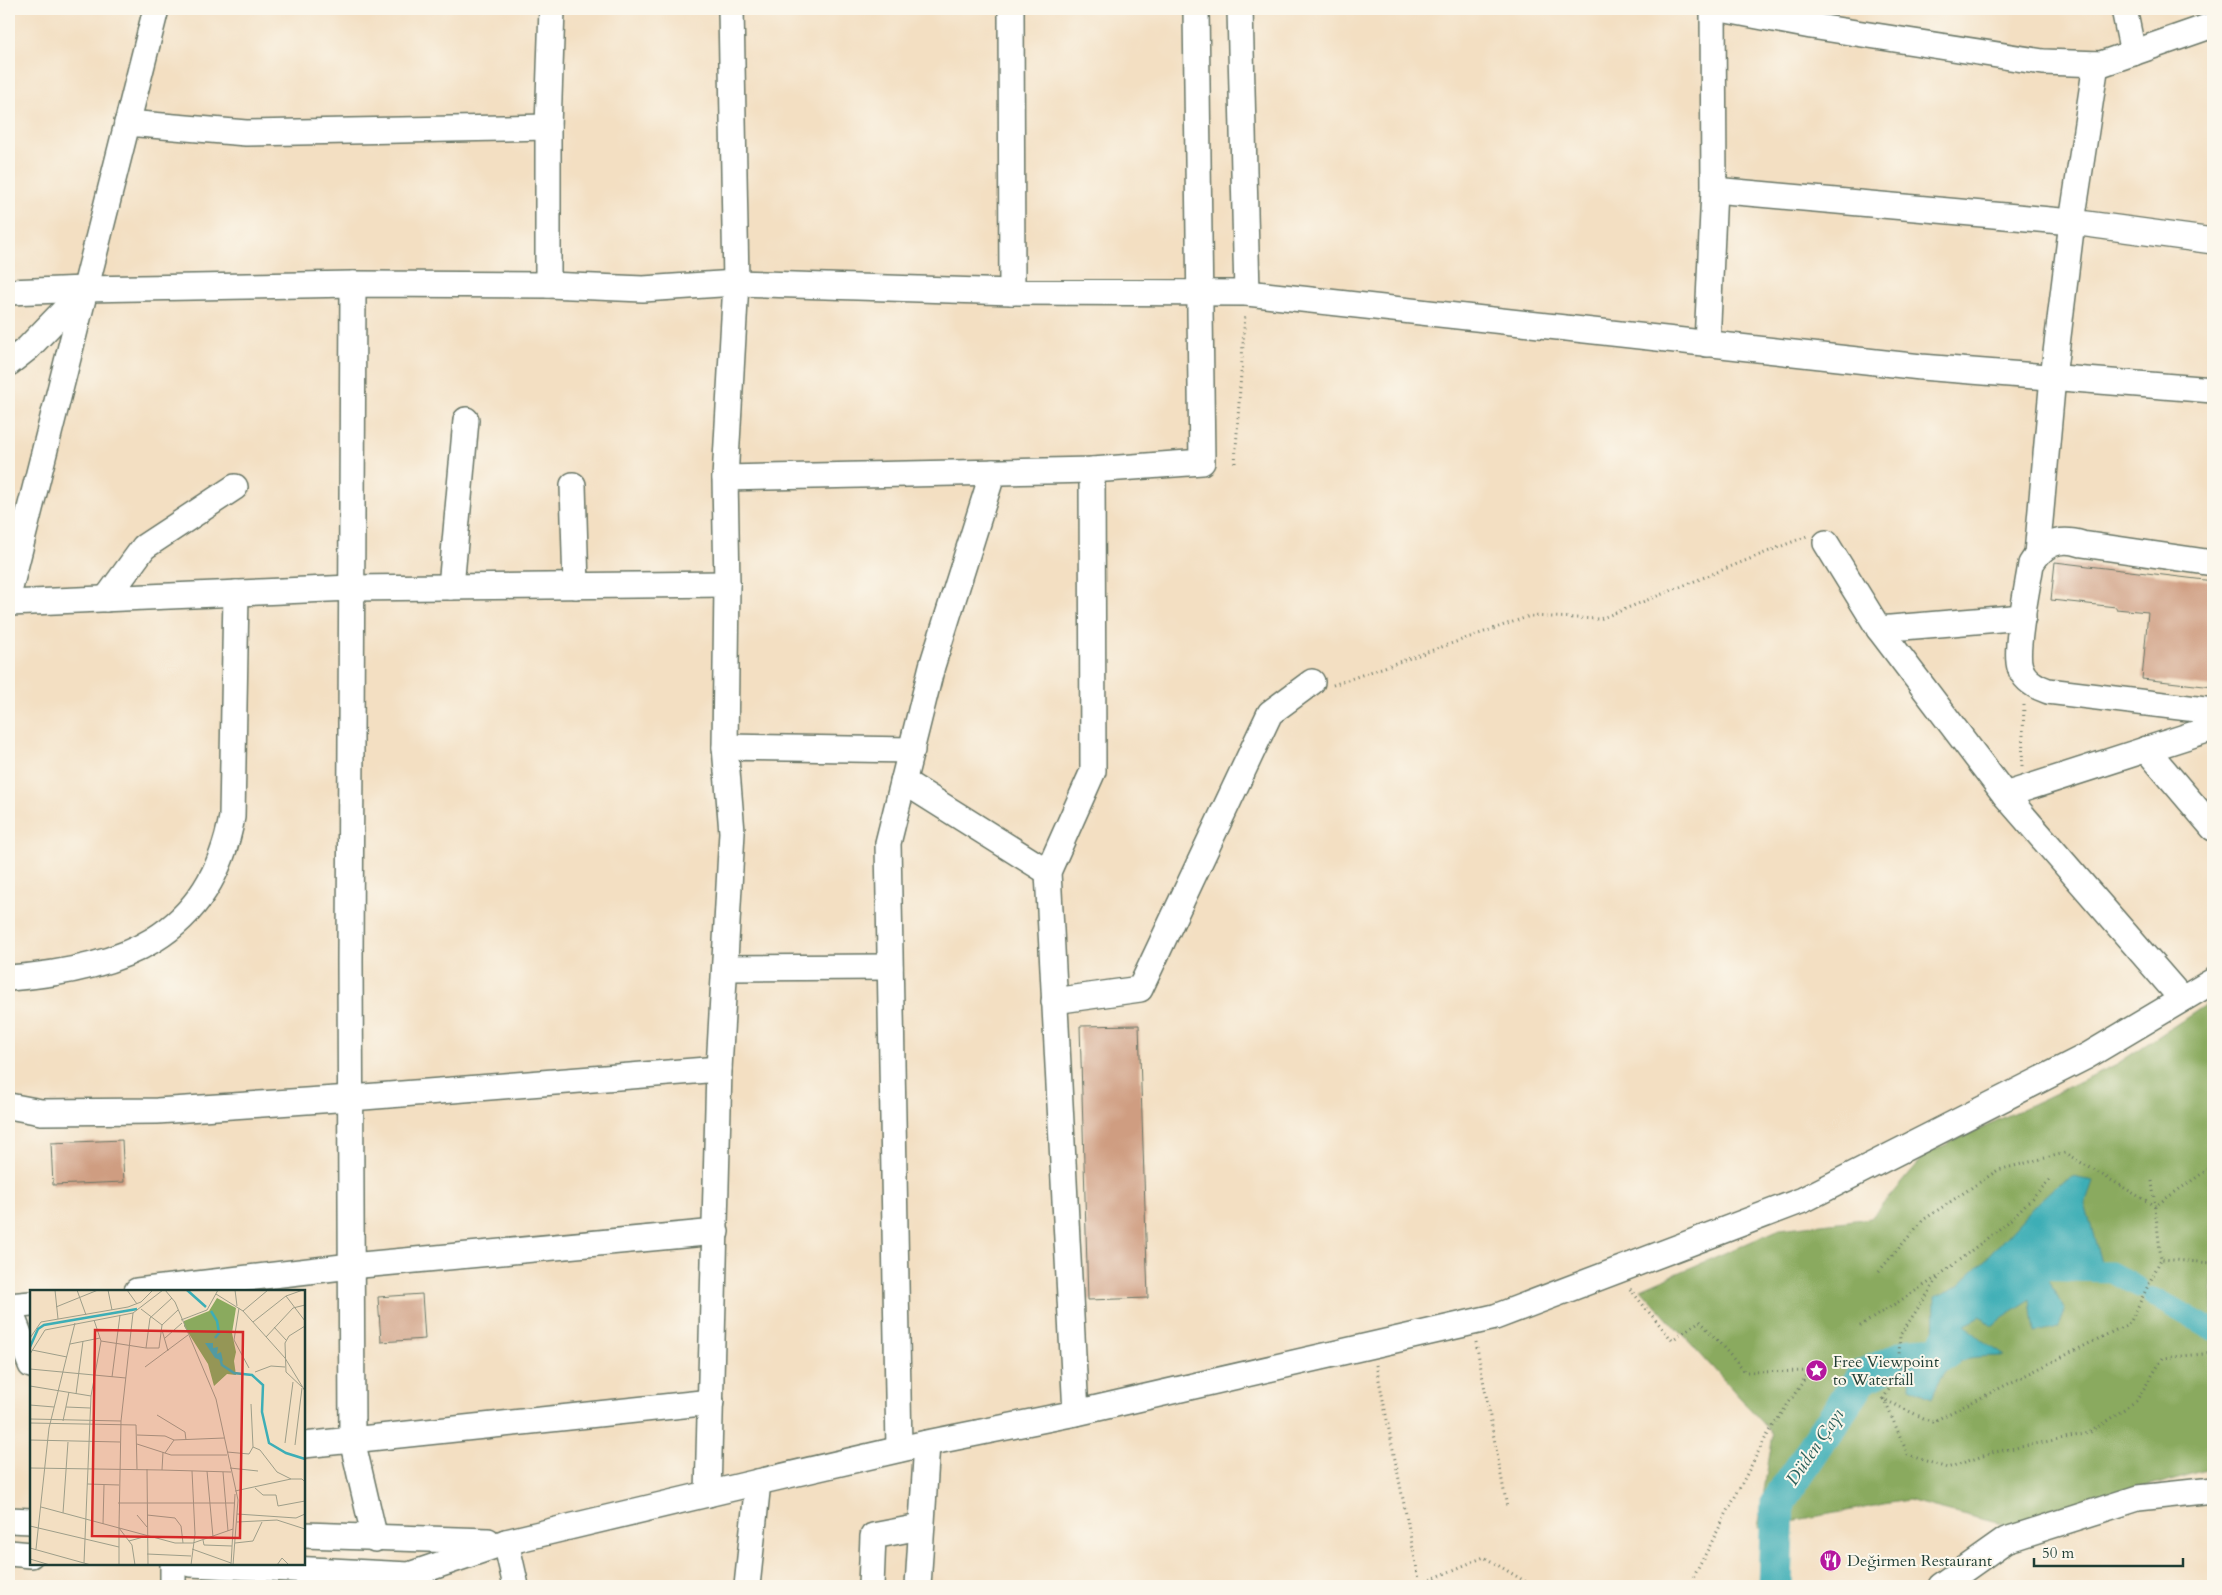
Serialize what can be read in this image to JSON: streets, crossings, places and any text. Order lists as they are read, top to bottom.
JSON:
{
  "water": ["Düden Çayı"],
  "places": {
    "place": ["Free Viewpoint to Waterfall"],
    "restaurant": ["Değirmen Restaurant"]
  },
  "scale_bar": "50 m"
}
